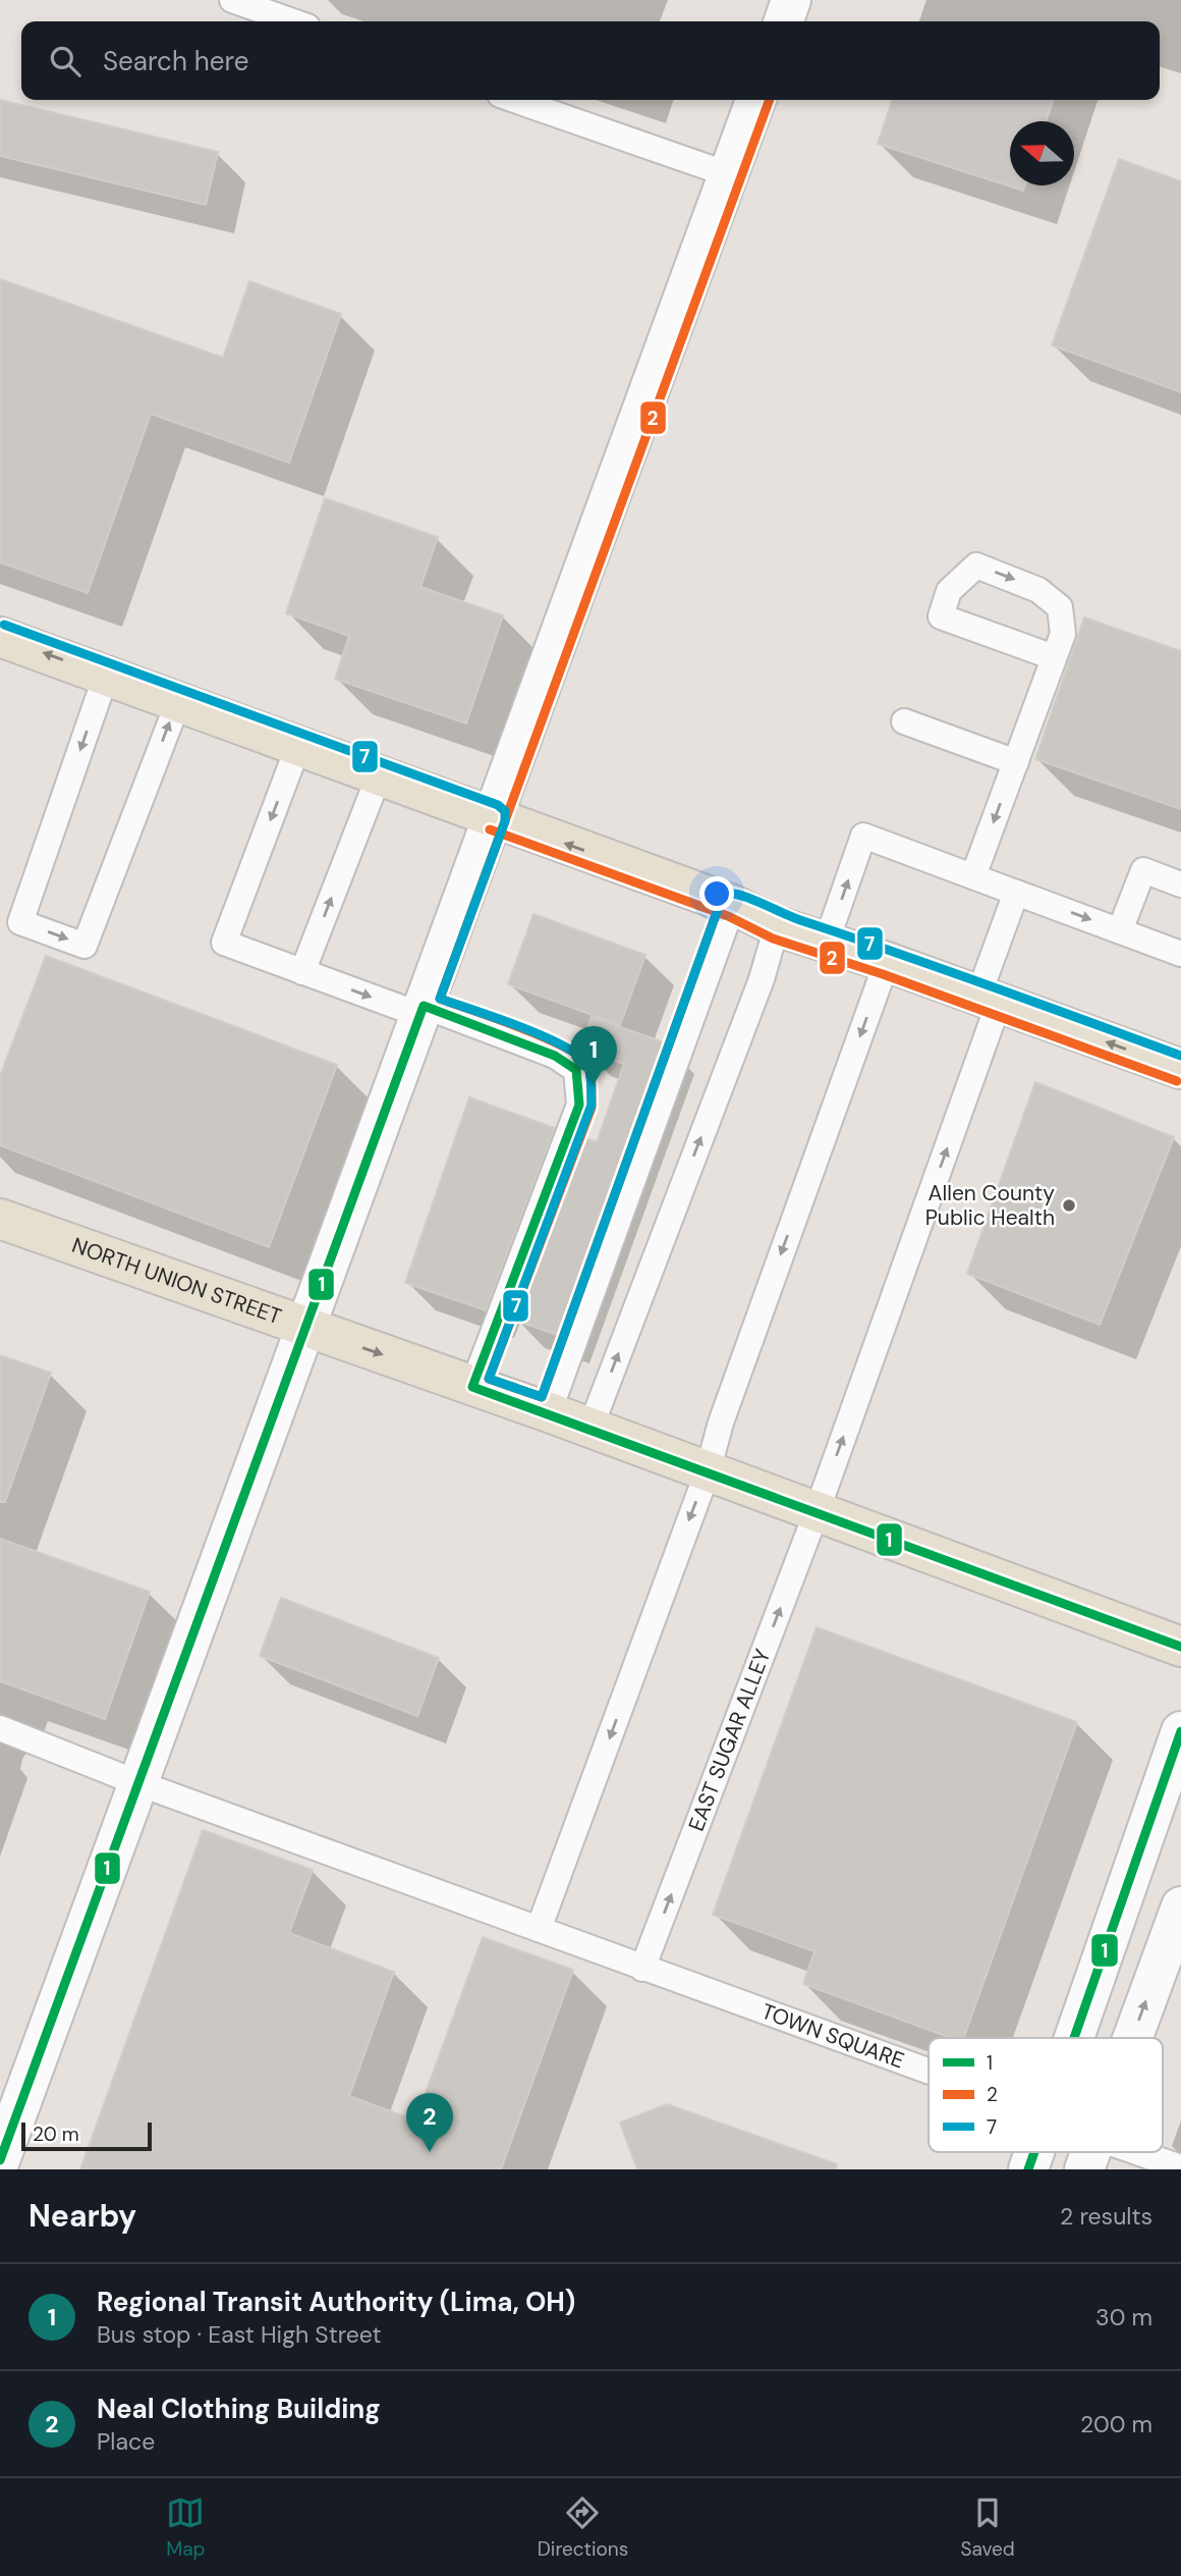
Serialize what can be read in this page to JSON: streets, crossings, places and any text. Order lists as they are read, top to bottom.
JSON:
{
  "streets": {
    "main road": ["NORTH UNION STREET"],
    "lane": ["EAST SUGAR ALLEY", "TOWN SQUARE"]
  },
  "crossings": [
    ["NORTH UNION STREET", "EAST SUGAR ALLEY"],
    ["EAST SUGAR ALLEY", "TOWN SQUARE"]
  ],
  "places": ["Allen County Public Health"],
  "lines": ["transit line 2", "transit line 7", "transit line 1"],
  "legend": ["1", "2", "7"],
  "scale_bar": "20 m",
  "north": "left",
  "page": {
    "search": "Search here",
    "pins": ["1", "2"],
    "scale": "20 m",
    "heading": ["Nearby", "2 results"],
    "list": [
      {
        "mark": "1",
        "name": "Regional Transit Authority (Lima, OH)",
        "note": "Bus stop · East High Street",
        "value": "30 m"
      },
      {
        "mark": "2",
        "name": "Neal Clothing Building",
        "note": "Place",
        "value": "200 m"
      }
    ],
    "nav": ["Map", "Directions", "Saved"]
  }
}
